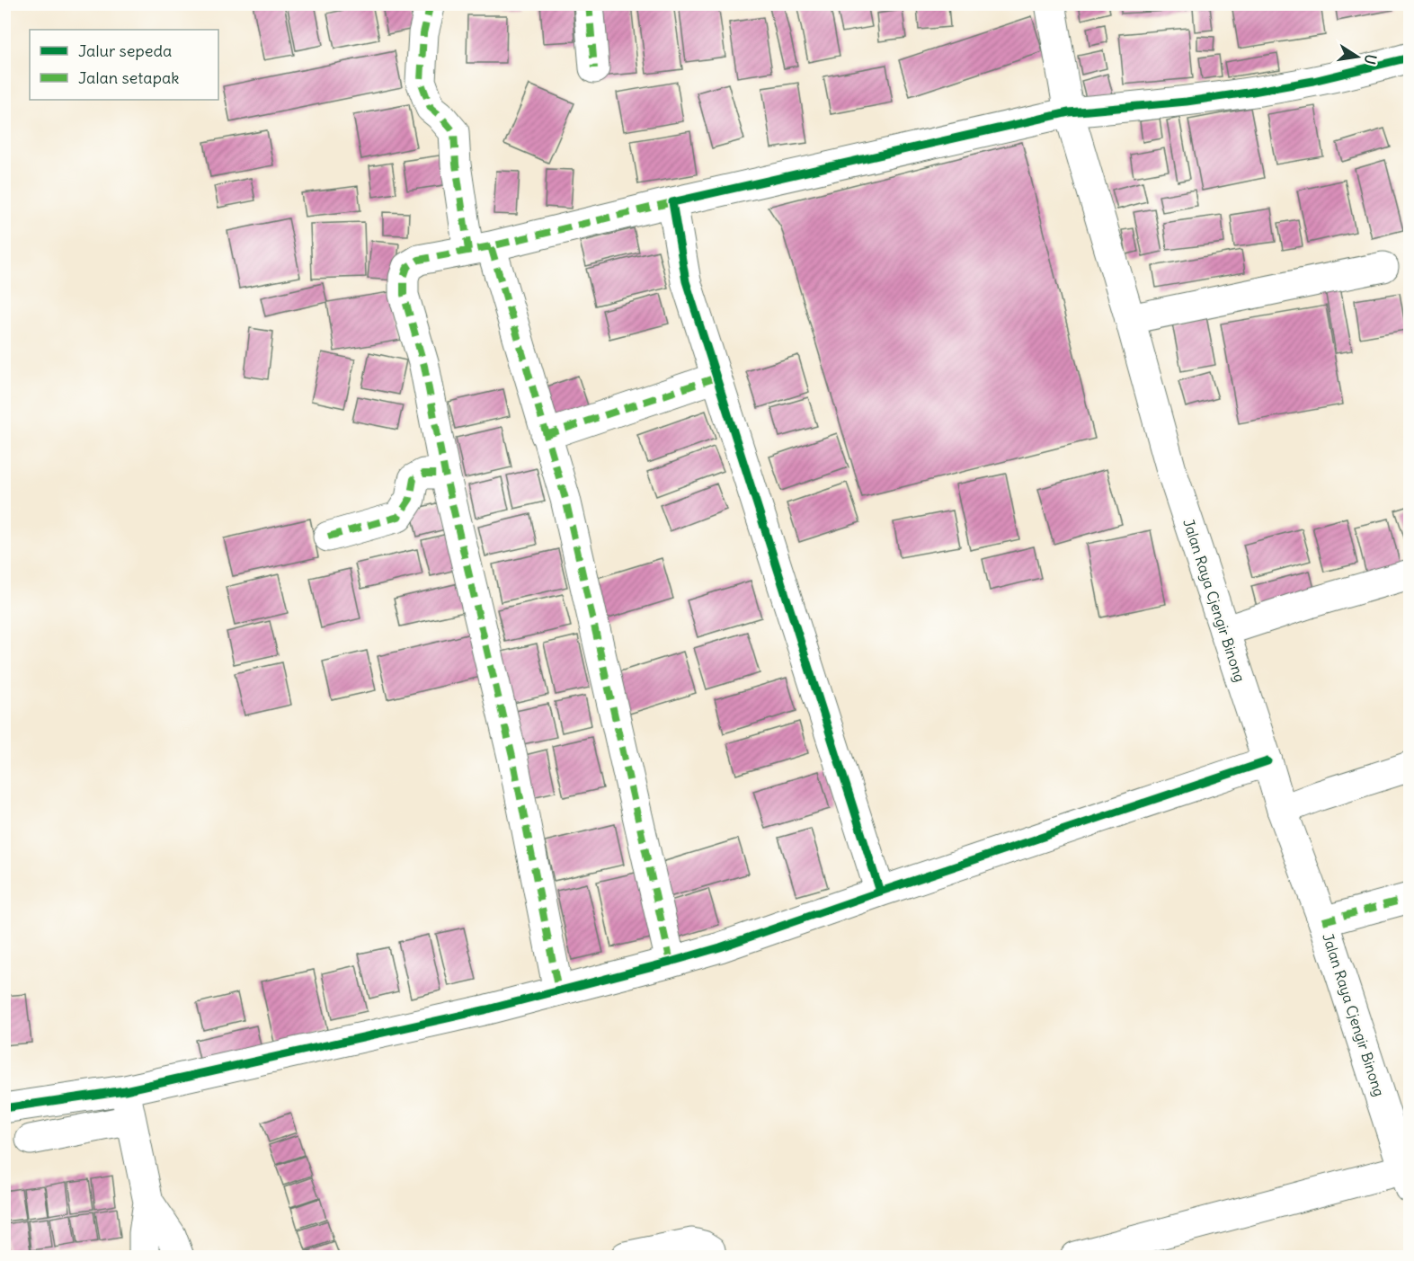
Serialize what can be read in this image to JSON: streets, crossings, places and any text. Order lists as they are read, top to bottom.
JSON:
{
  "streets": {
    "street": ["Jalan Raya Cjengir Binong"]
  },
  "legend": ["Jalur sepeda", "Jalan setapak"],
  "north": "right"
}
